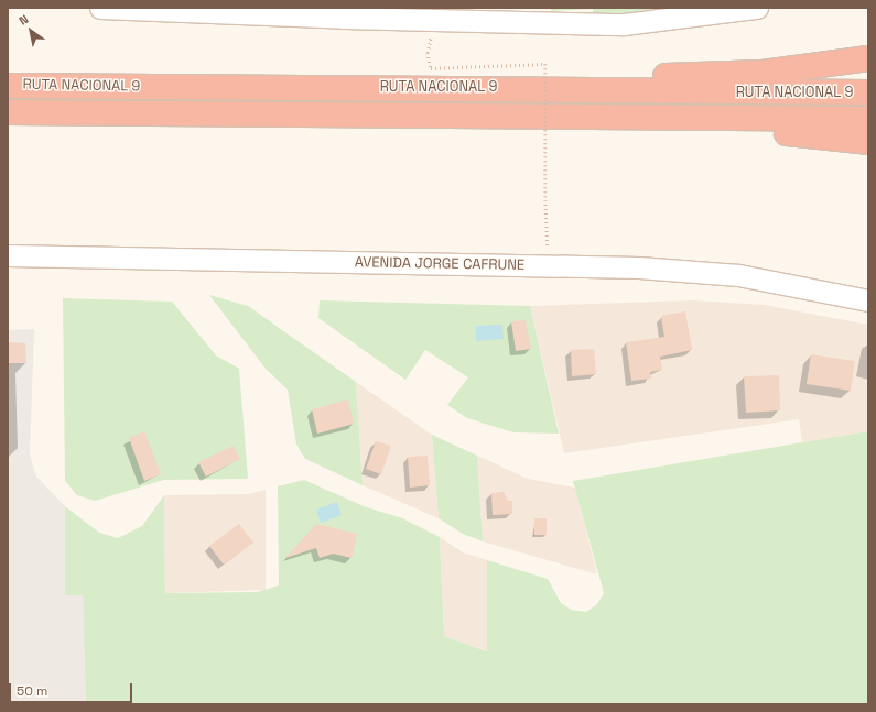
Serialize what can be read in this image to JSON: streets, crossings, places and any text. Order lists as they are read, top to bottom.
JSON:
{
  "streets": {
    "highway": ["RUTA NACIONAL 9"],
    "street": ["AVENIDA JORGE CAFRUNE"]
  },
  "scale_bar": "50 m",
  "north": "top left"
}
